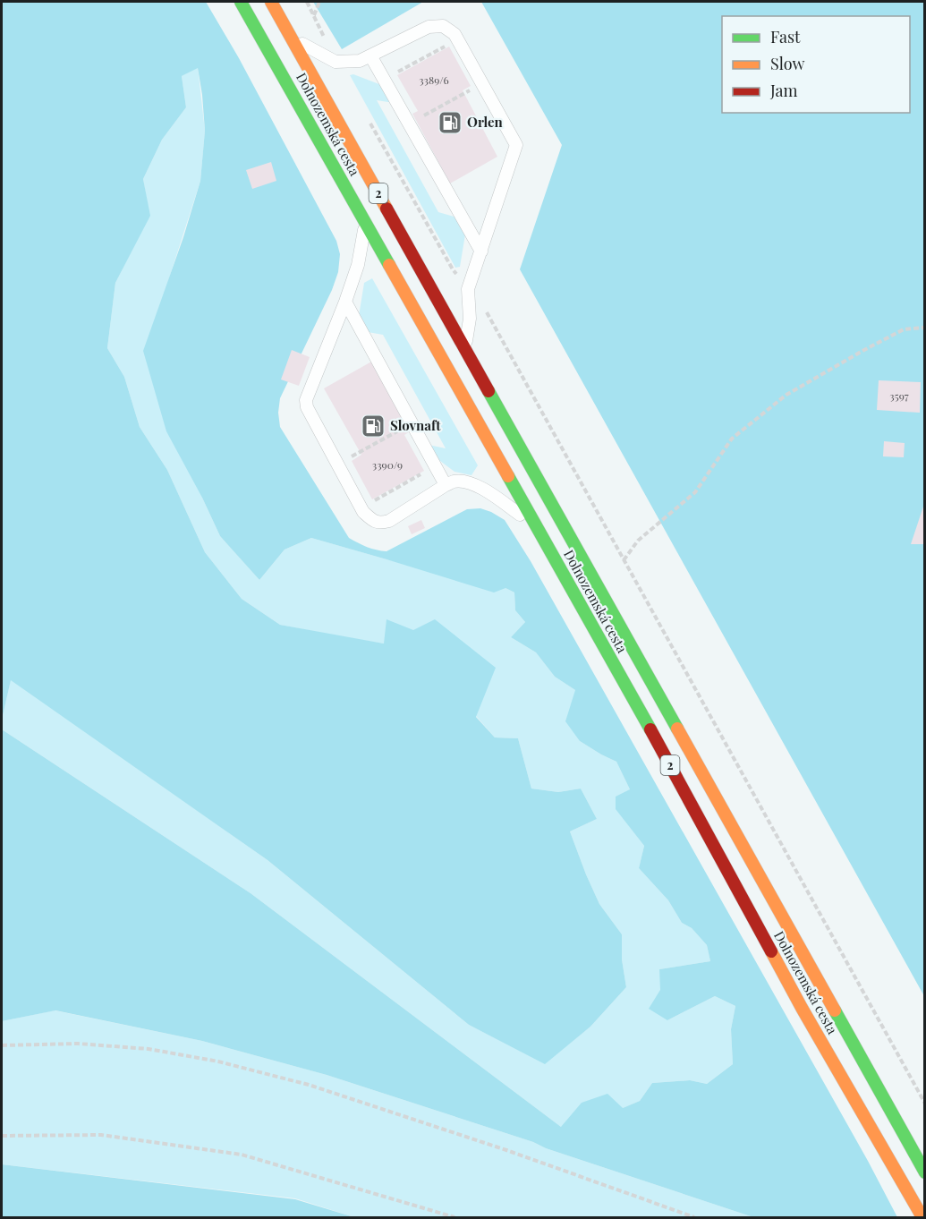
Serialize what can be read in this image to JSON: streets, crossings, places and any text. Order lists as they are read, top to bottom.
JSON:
{
  "streets": {
    "main road": ["Dolnozemská cesta", "2"]
  },
  "places": {
    "fuel station": ["Orlen", "Slovnaft"]
  },
  "house_numbers": ["3389/6", "3597", "3390/9"],
  "legend": ["Fast", "Slow", "Jam"]
}
